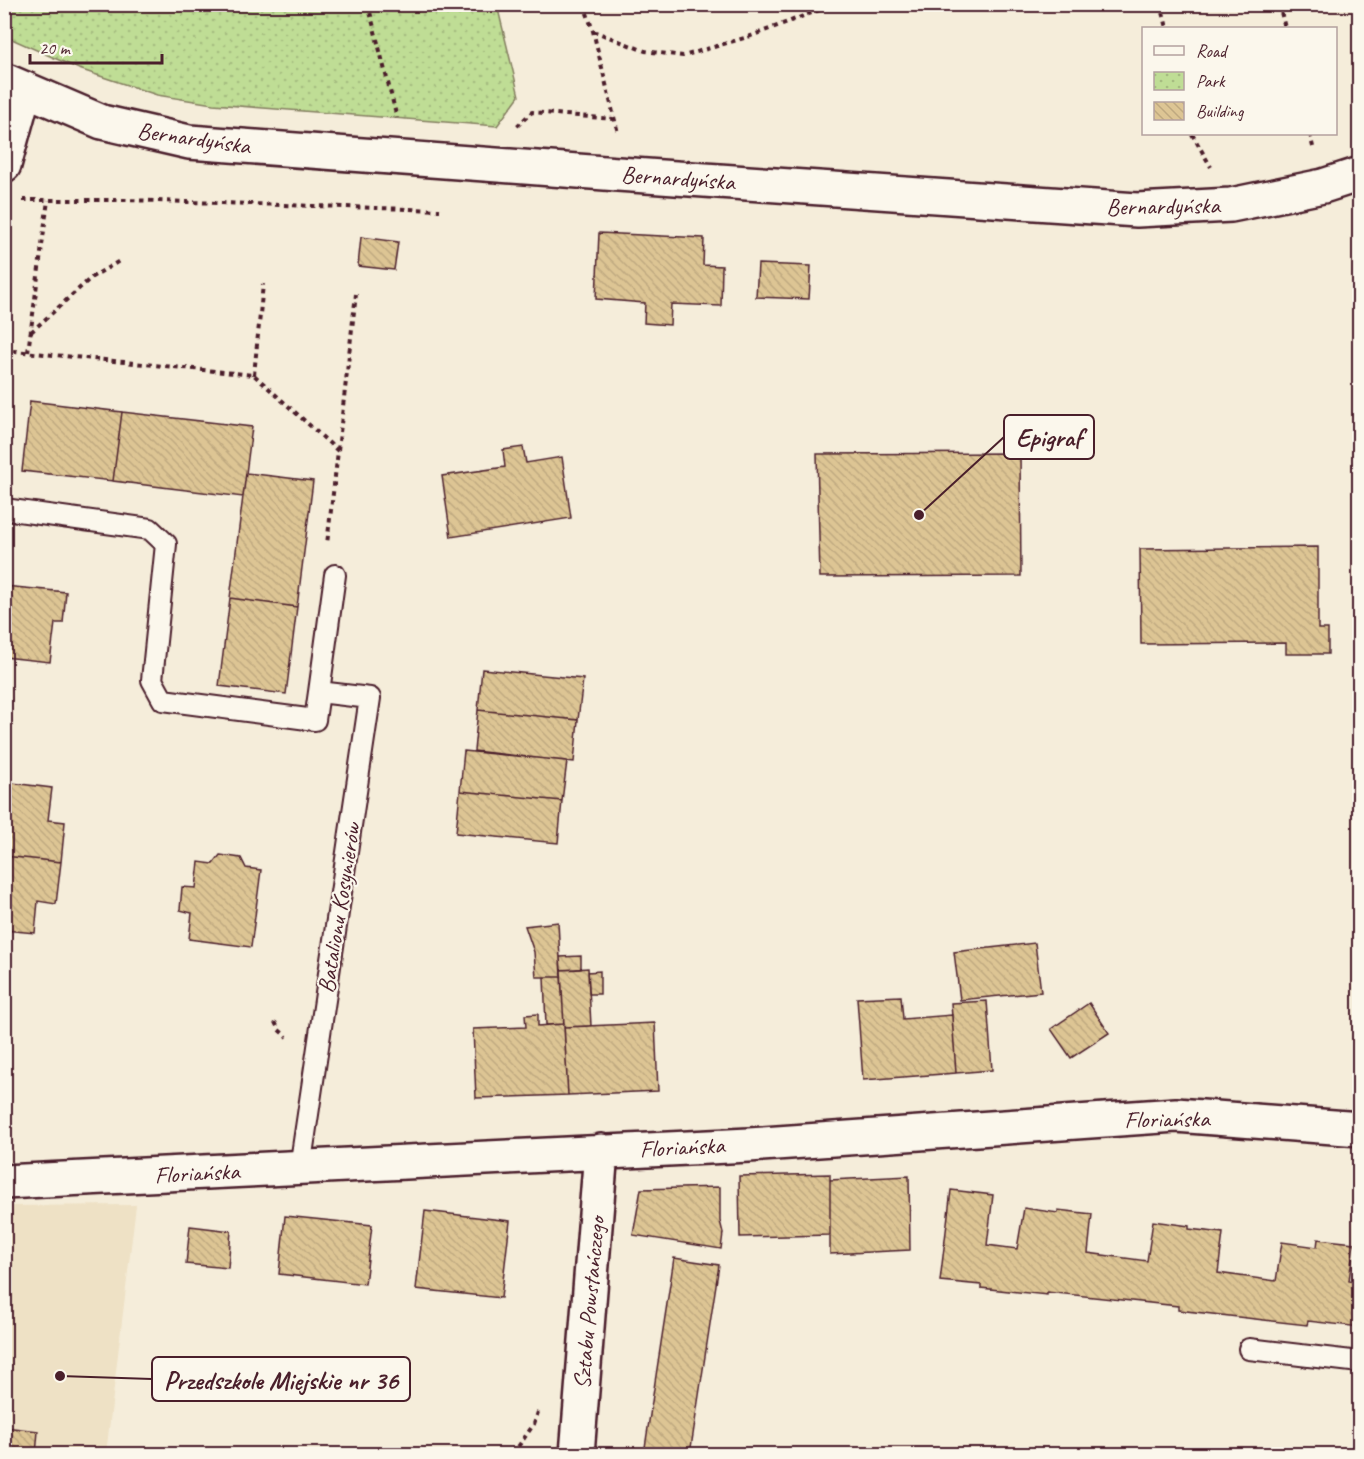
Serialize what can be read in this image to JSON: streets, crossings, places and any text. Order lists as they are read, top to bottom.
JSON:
{
  "streets": {
    "street": ["Bernardyńska", "Floriańska", "Sztabu Powstańczego"],
    "lane": ["Batalionu Kosynierów"]
  },
  "crossings": [
    ["Batalionu Kosynierów", "Floriańska"],
    ["Floriańska", "Sztabu Powstańczego"]
  ],
  "places": ["Epigraf", "Przedszkole Miejskie nr 36"],
  "legend": ["Road", "Park", "Building"],
  "scale_bar": "20 m"
}
